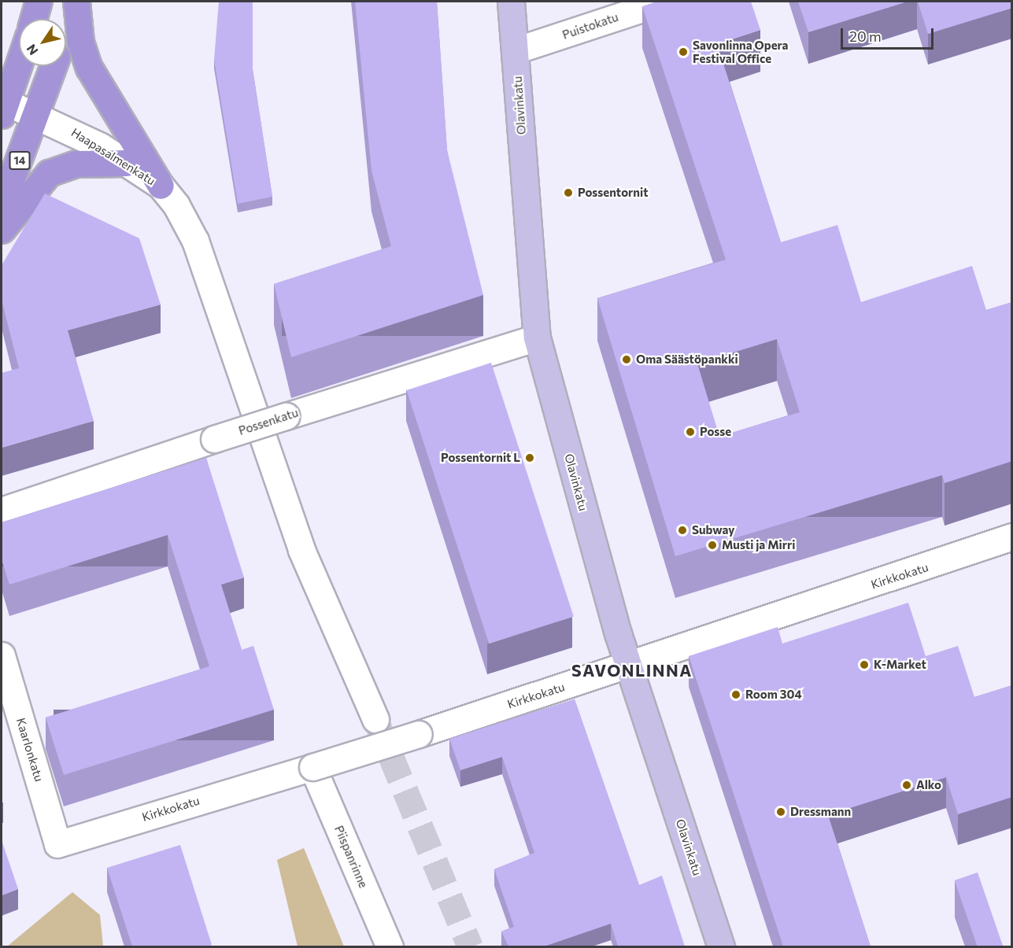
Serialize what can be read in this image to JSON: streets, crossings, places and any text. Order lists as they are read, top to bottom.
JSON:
{
  "streets": {
    "highway": ["14"],
    "main road": ["Olavinkatu"],
    "street": [
      "Puistokatu",
      "Haapasalmenkatu",
      "Possenkatu",
      "Kirkkokatu",
      "Kaarlonkatu",
      "Piispanrinne"
    ]
  },
  "crossings": [
    ["Puistokatu", "Olavinkatu"],
    ["Olavinkatu", "Possenkatu"],
    ["Olavinkatu", "Kirkkokatu"],
    ["Haapasalmenkatu", "14"],
    ["Kirkkokatu", "Kaarlonkatu"],
    ["Kirkkokatu", "Piispanrinne"]
  ],
  "districts": ["SAVONLINNA"],
  "places": [
    "Savonlinna Opera Festival Office",
    "Possentornit",
    "Oma Säästöpankki",
    "Posse",
    "Possentornit L",
    "Subway",
    "Musti ja Mirri",
    "K-Market",
    "Room 304",
    "Alko",
    "Dressmann"
  ],
  "scale_bar": "20 m",
  "north": "bottom left"
}
